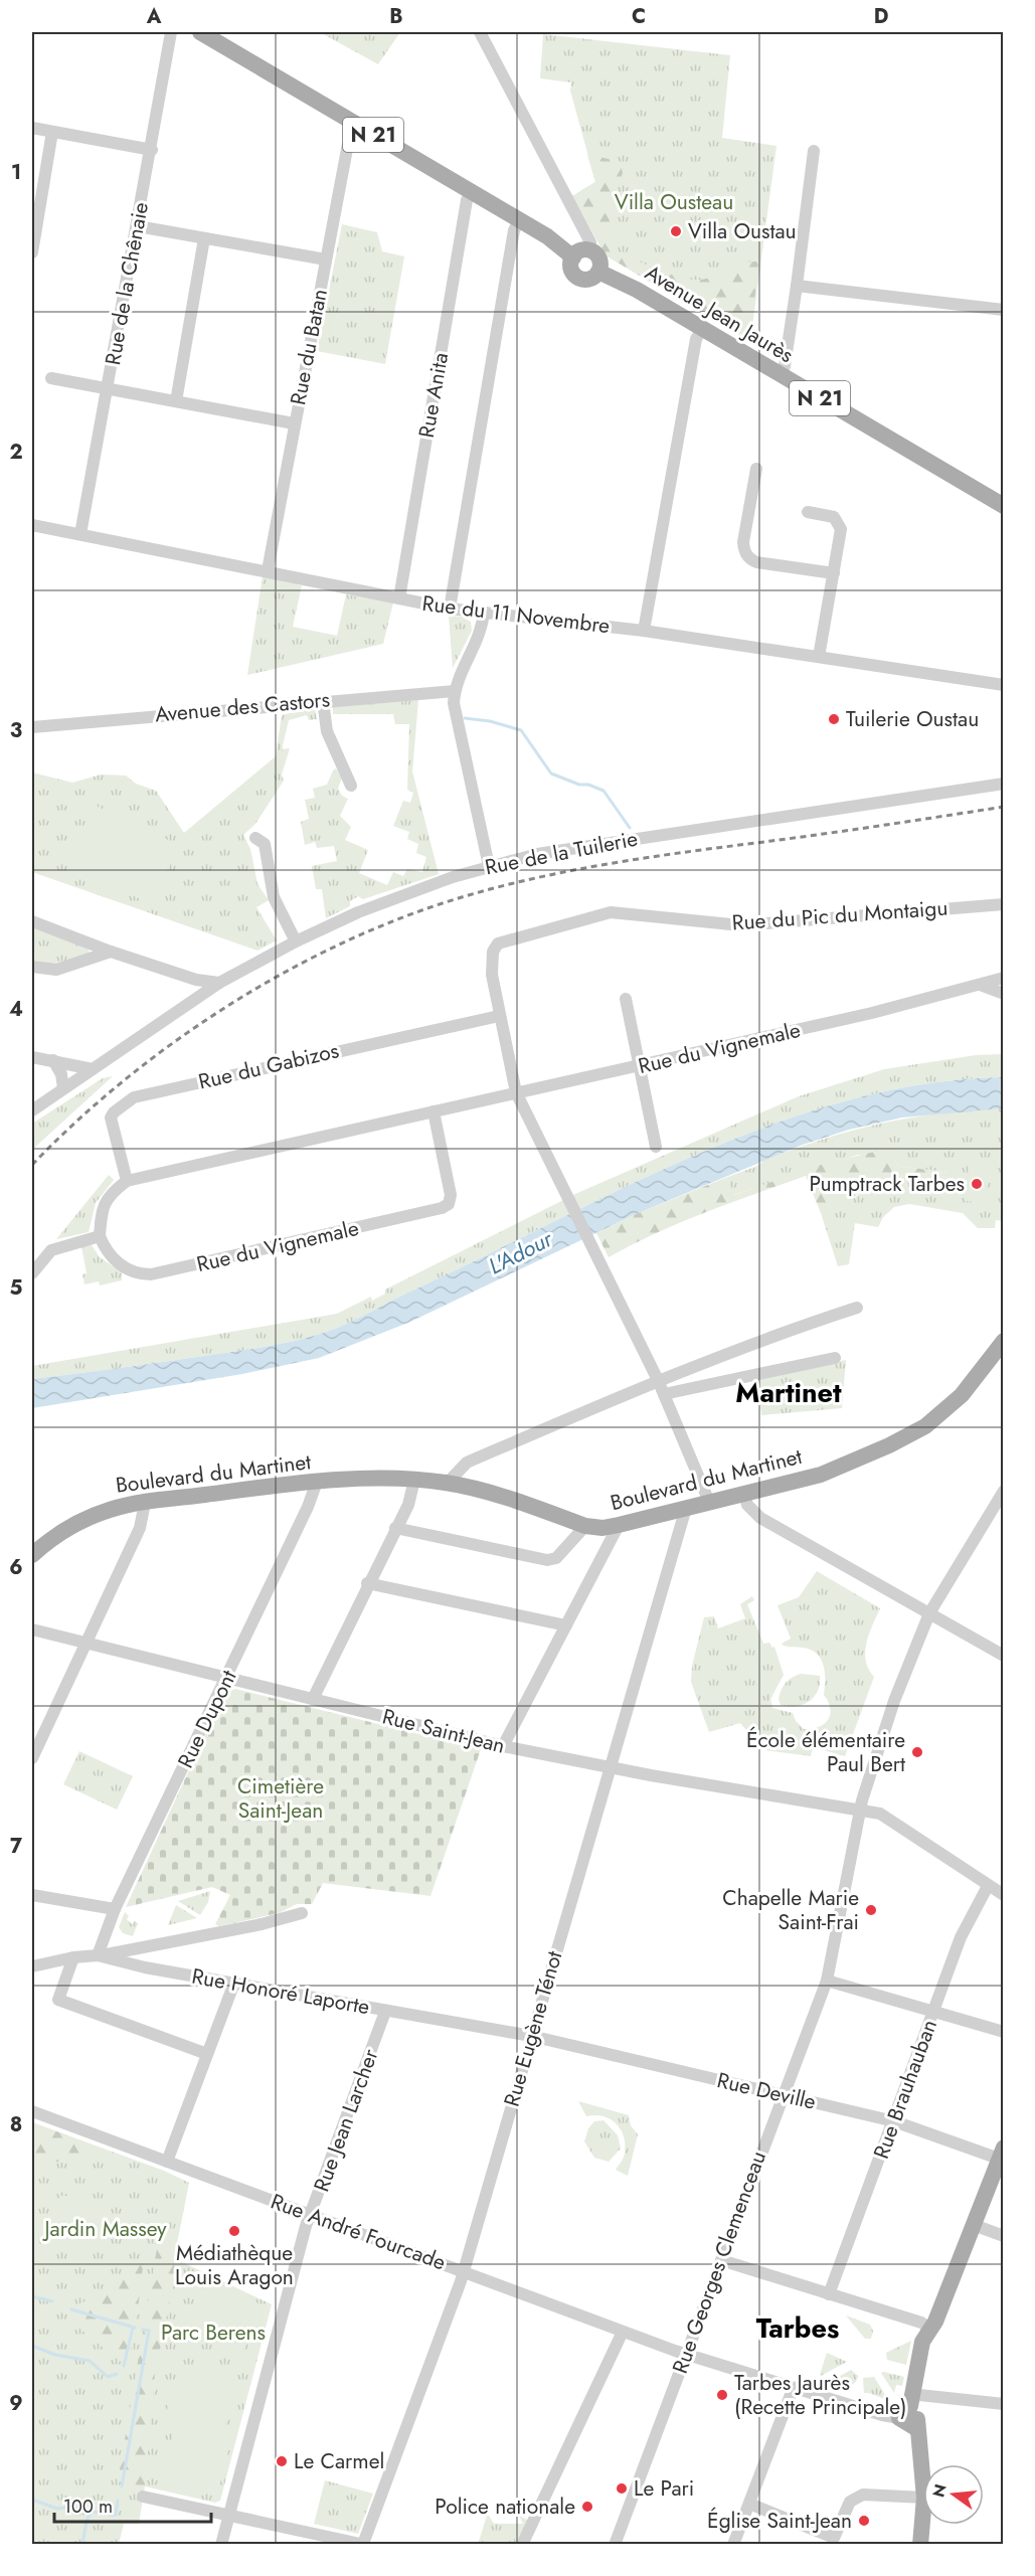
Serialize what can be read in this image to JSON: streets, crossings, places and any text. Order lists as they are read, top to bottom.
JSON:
{
  "streets": {
    "main road": ["N 21", "Avenue Jean Jaurès", "Boulevard du Martinet"],
    "street": [
      "Rue de la Chênaie",
      "Rue du Batan",
      "Rue Anita",
      "Rue du 11 Novembre",
      "Avenue des Castors",
      "Rue de la Tuilerie",
      "Rue du Pic du Montaigu",
      "Rue du Vignemale",
      "Rue du Gabizos",
      "Rue Dupont",
      "Rue Saint-Jean",
      "Rue Honoré Laporte",
      "Rue Eugène Ténot",
      "Rue Brauhauban",
      "Rue Deville",
      "Rue Jean Larcher",
      "Rue André Fourcade",
      "Rue Georges Clemenceau"
    ]
  },
  "crossings": [
    ["Rue de la Chênaie", "Rue du 11 Novembre"],
    ["Avenue Jean Jaurès", "Rue du Batan"],
    ["Avenue Jean Jaurès", "Rue Anita"],
    ["Rue du Batan", "Rue du 11 Novembre"],
    ["Rue Anita", "Rue du 11 Novembre"],
    ["Rue du Pic du Montaigu", "Rue du Gabizos"],
    ["Rue du Vignemale", "Rue du Gabizos"],
    ["Boulevard du Martinet", "Rue Dupont"],
    ["Boulevard du Martinet", "Rue Eugène Ténot"],
    ["Rue Dupont", "Rue Saint-Jean"],
    ["Rue Dupont", "Rue Honoré Laporte"],
    ["Rue Saint-Jean", "Rue Eugène Ténot"],
    ["Rue Saint-Jean", "Rue Brauhauban"],
    ["Rue Saint-Jean", "Rue Georges Clemenceau"],
    ["Rue Honoré Laporte", "Rue Eugène Ténot"],
    ["Rue Honoré Laporte", "Rue Deville"],
    ["Rue Honoré Laporte", "Rue Jean Larcher"],
    ["Rue Eugène Ténot", "Rue Deville"],
    ["Rue Eugène Ténot", "Rue André Fourcade"],
    ["Rue Brauhauban", "Rue Deville"],
    ["Rue Deville", "Rue Georges Clemenceau"],
    ["Rue Jean Larcher", "Rue André Fourcade"],
    ["Rue André Fourcade", "Rue Georges Clemenceau"]
  ],
  "districts": ["Martinet", "Tarbes"],
  "water": ["L'Adour"],
  "parks": [
    "Villa Ousteau",
    "Cimetière Saint-Jean",
    "Jardin Massey",
    "Parc Berens"
  ],
  "places": [
    "Villa Oustau",
    "Tuilerie Oustau",
    "Pumptrack Tarbes",
    "École élémentaire Paul Bert",
    "Chapelle Marie Saint-Frai",
    "Médiathèque Louis Aragon",
    "Tarbes Jaurès (Recette Principale)",
    "Le Carmel",
    "Le Pari",
    "Police nationale",
    "Église Saint-Jean"
  ],
  "scale_bar": "100 m",
  "north": "left",
  "grid": {
    "columns": [
      "A",
      "B",
      "C",
      "D"
    ],
    "rows": [
      "1",
      "2",
      "3",
      "4",
      "5",
      "6",
      "7",
      "8",
      "9"
    ]
  }
}
